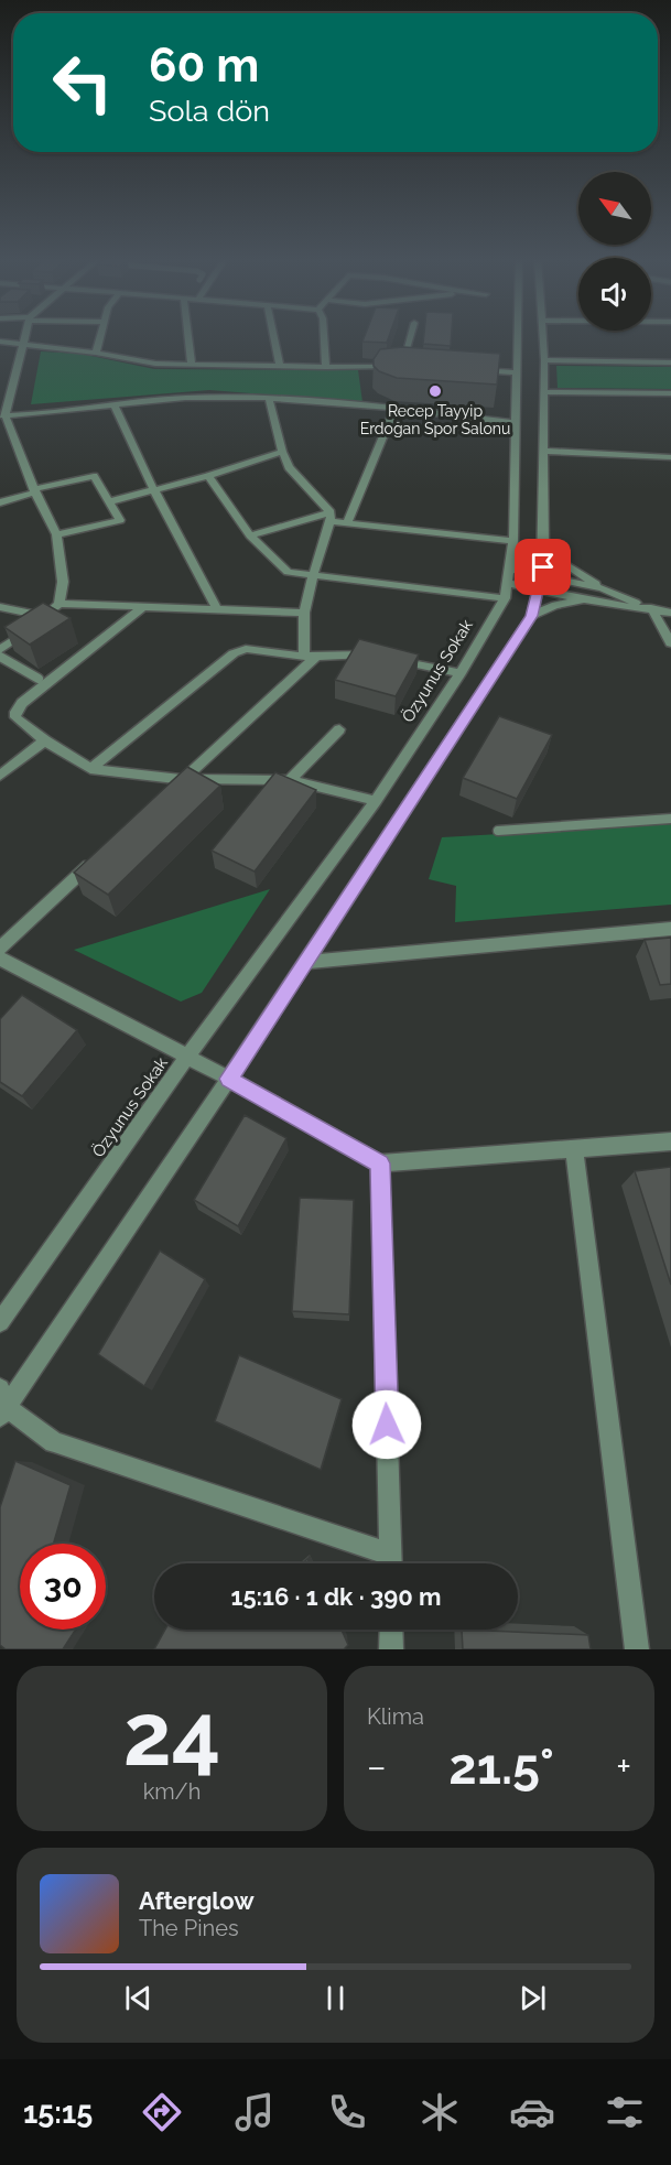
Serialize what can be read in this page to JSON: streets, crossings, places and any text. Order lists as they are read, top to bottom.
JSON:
{
  "streets": {
    "street": ["Özyunus Sokak"]
  },
  "places": ["Recep Tayyip Erdoğan Spor Salonu"],
  "north": "top left",
  "page": {
    "turn": ["60 m", "Sola dön"],
    "limit": "30",
    "trip": "15:16 · 1 dk · 390 m",
    "tile": [
      ["24", "km/h"],
      "Klima"
    ],
    "heat": ["−", "21.5°", "+"],
    "song": ["Afterglow", "The Pines"],
    "tabs": "15:15"
  }
}
